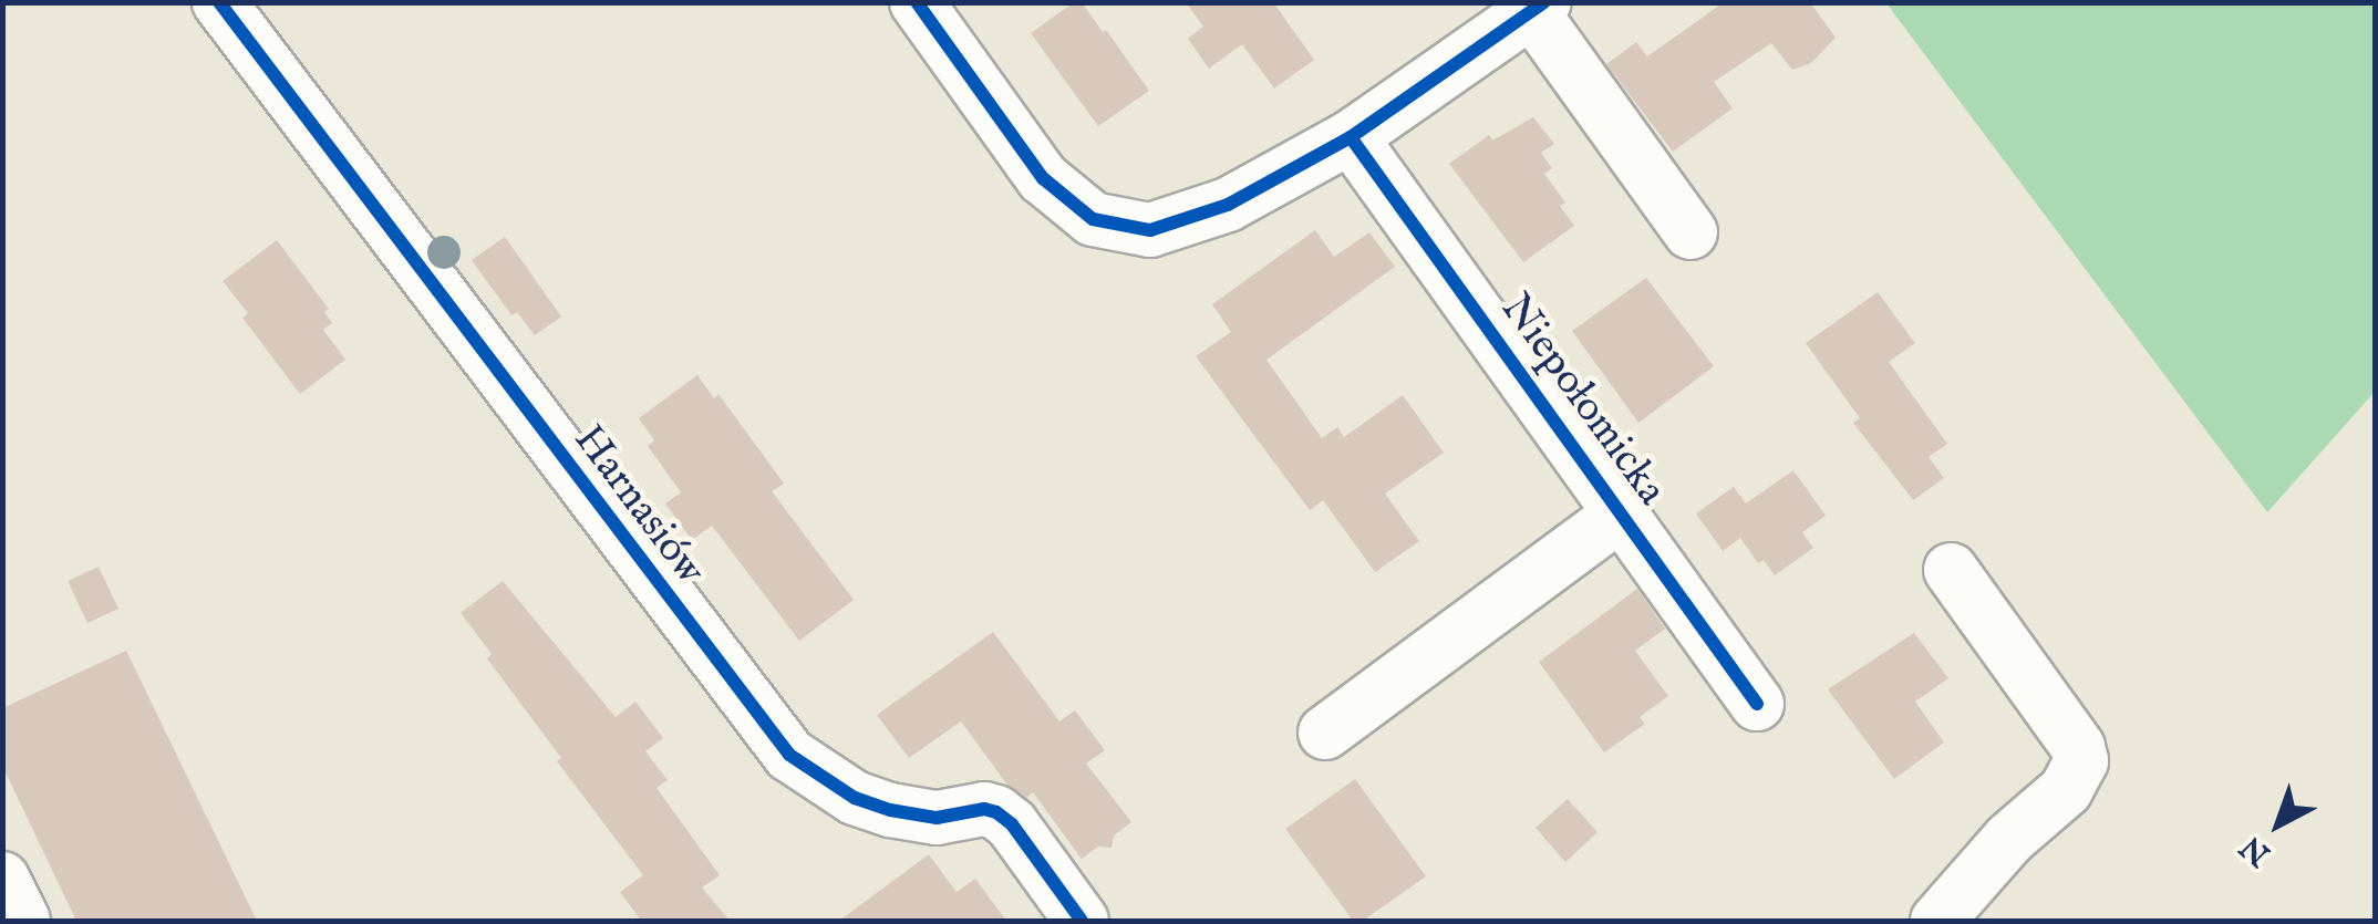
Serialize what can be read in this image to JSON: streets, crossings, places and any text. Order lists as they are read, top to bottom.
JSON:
{
  "streets": {
    "street": ["Niepołomicka", "Harnasiów"]
  },
  "north": "bottom left"
}
